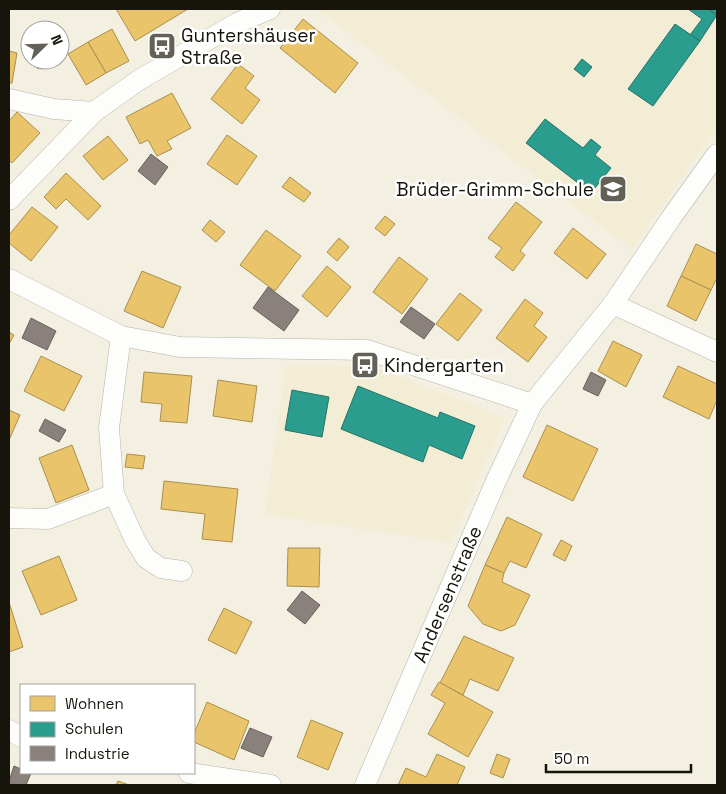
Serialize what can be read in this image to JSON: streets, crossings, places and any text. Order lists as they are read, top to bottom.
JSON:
{
  "streets": {
    "street": ["Andersenstraße"]
  },
  "places": {
    "bus stop": ["Guntershäuser Straße", "Kindergarten"],
    "school or university": ["Brüder-Grimm-Schule"]
  },
  "legend": ["Wohnen", "Schulen", "Industrie"],
  "scale_bar": "50 m",
  "north": "top right"
}
